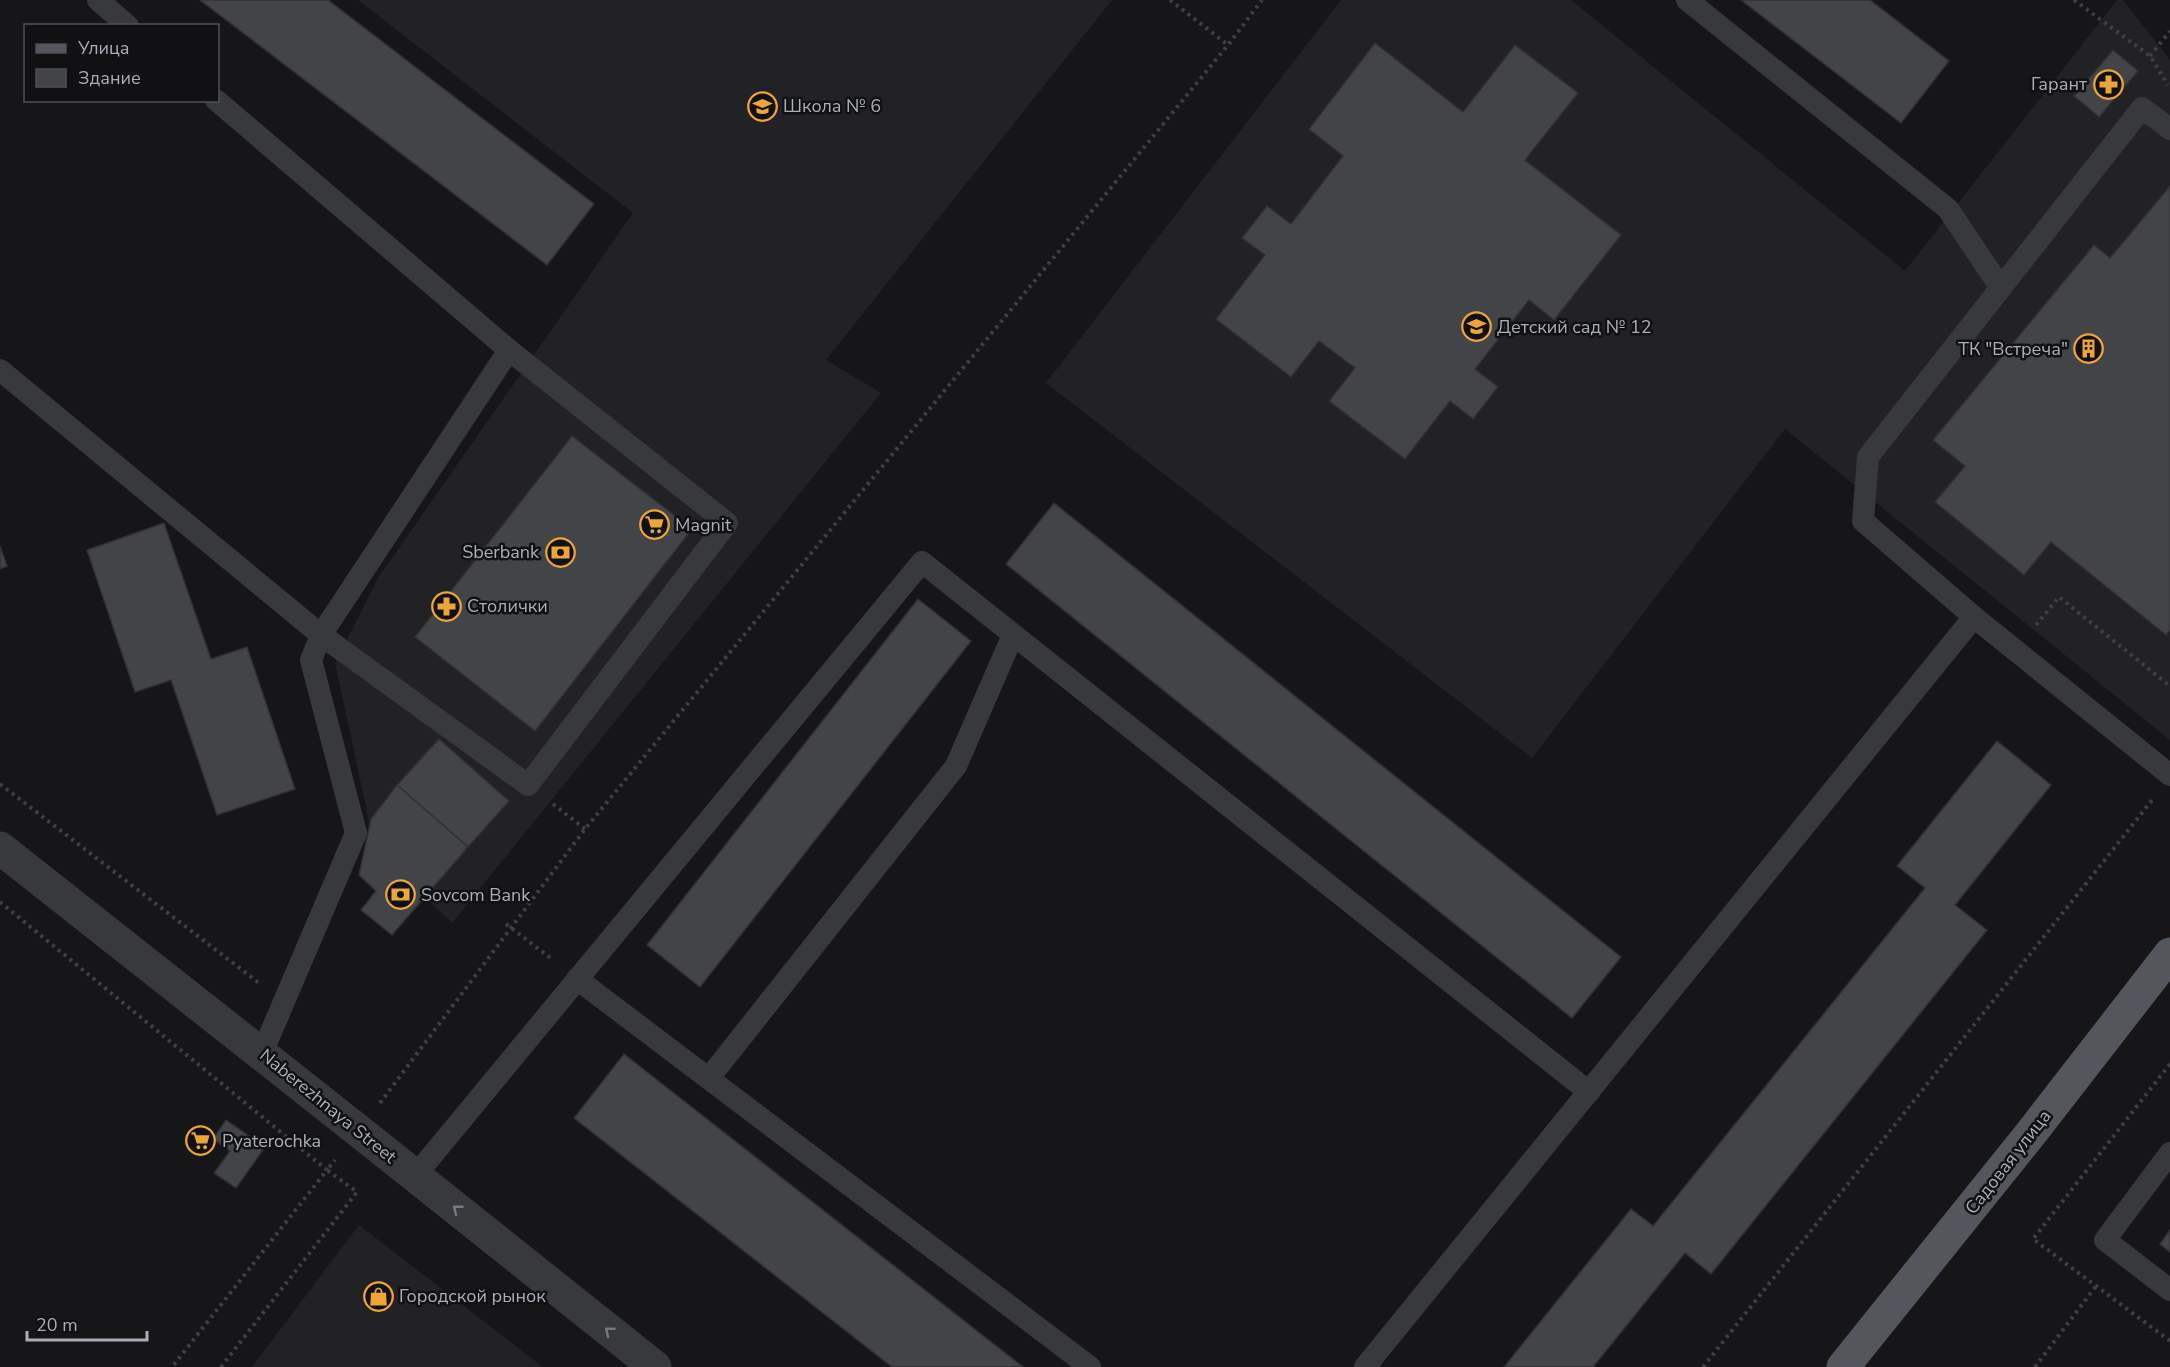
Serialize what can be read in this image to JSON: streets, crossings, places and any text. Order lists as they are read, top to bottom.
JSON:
{
  "streets": {
    "main road": ["Садовая улица"],
    "street": ["Naberezhnaya Street"]
  },
  "one_way": ["Naberezhnaya Street"],
  "places": {
    "pharmacy": ["Гарант", "Столички"],
    "school or university": ["Школа № 6", "Детский сад № 12"],
    "building": ["ТК \"Встреча\""],
    "supermarket": ["Magnit", "Pyaterochka"],
    "bank": ["Sberbank", "Sovcom Bank"],
    "shop": ["Городской рынок"]
  },
  "legend": ["Улица", "Здание"],
  "scale_bar": "20 m"
}
